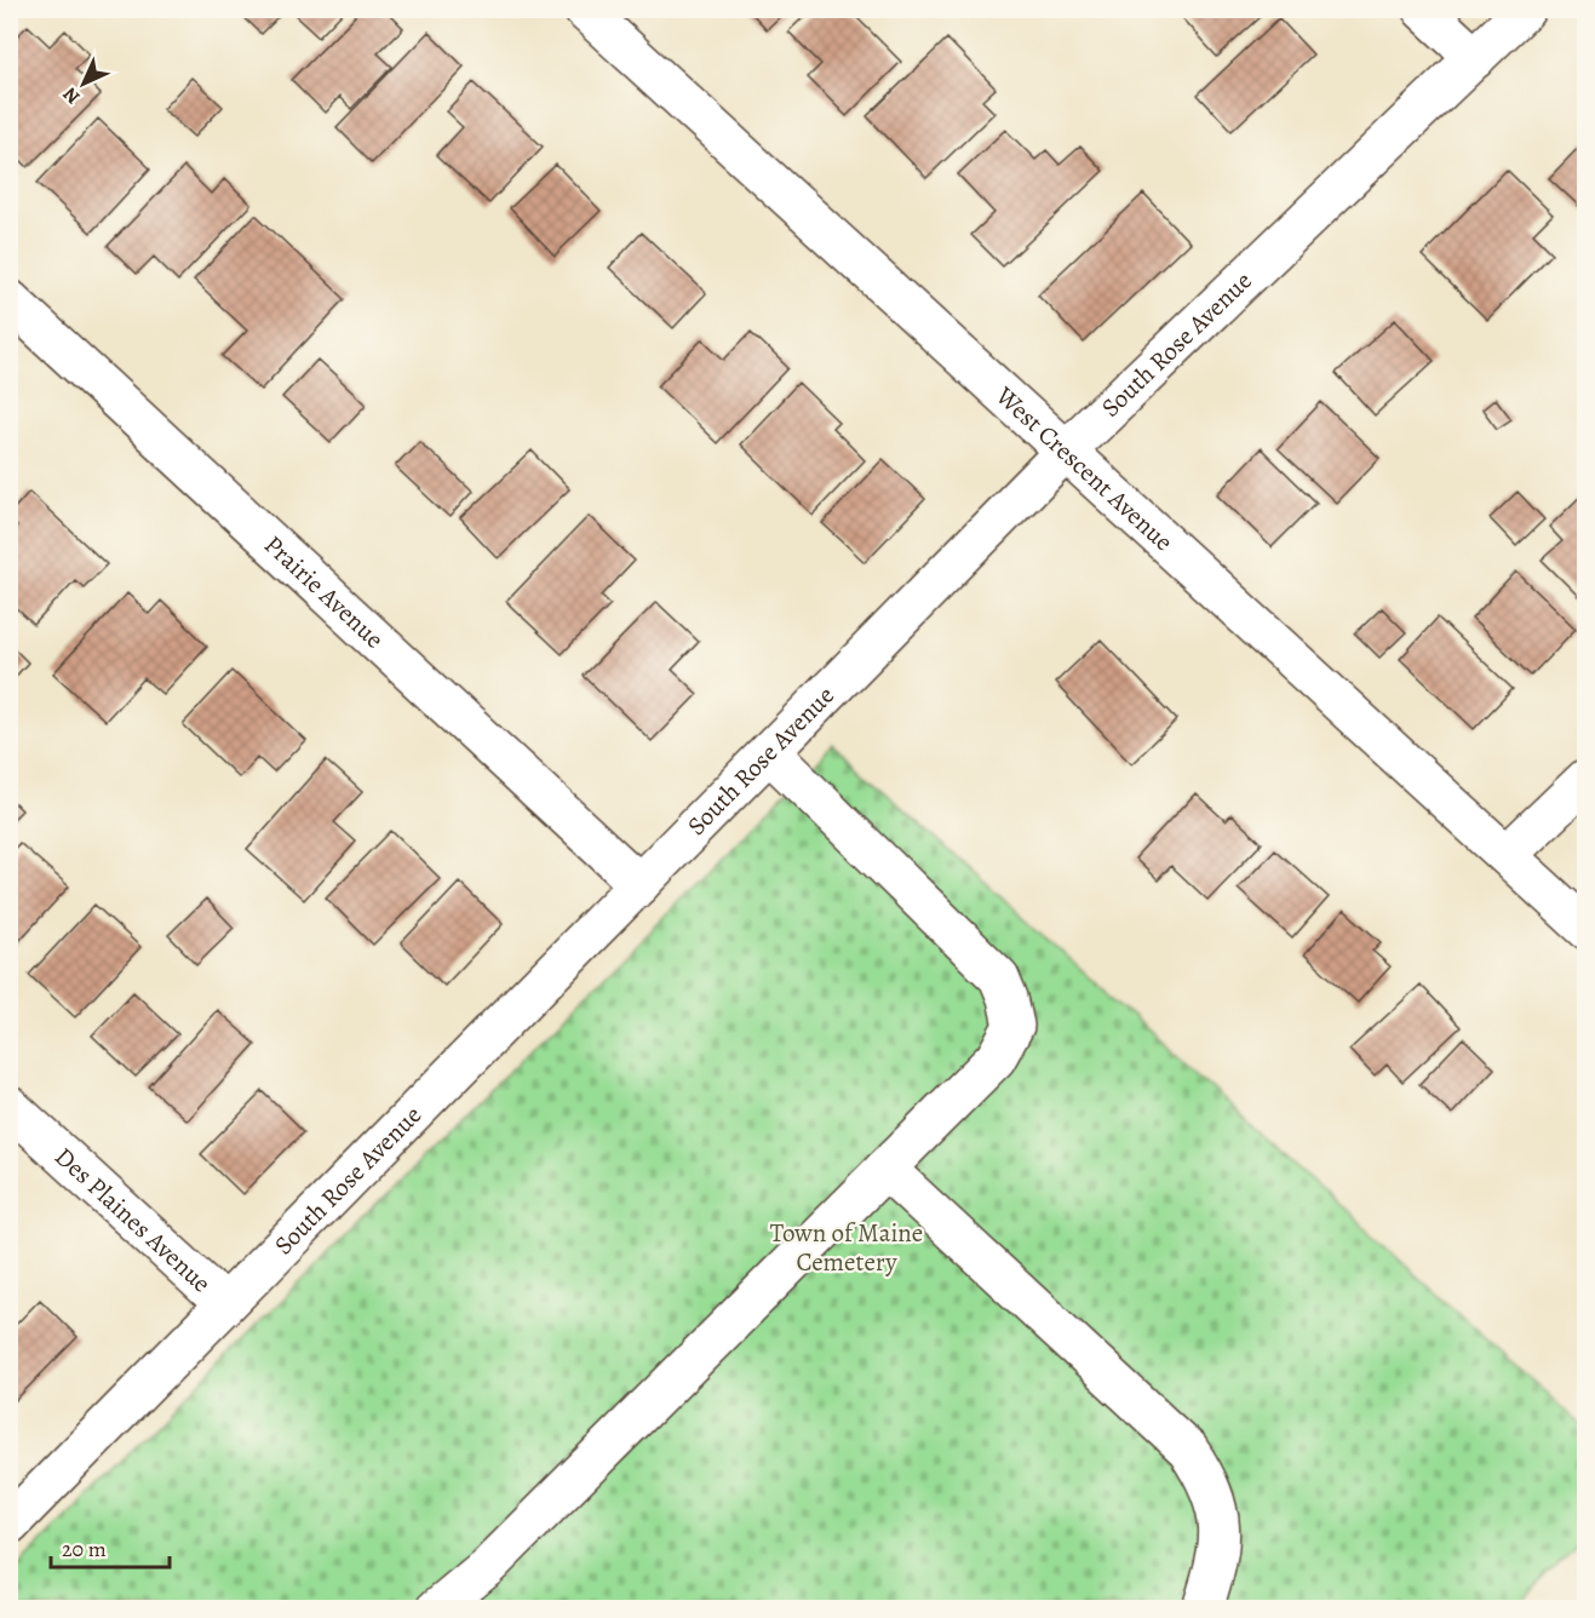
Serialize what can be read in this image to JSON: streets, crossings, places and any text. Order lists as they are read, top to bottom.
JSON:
{
  "streets": {
    "street": [
      "South Rose Avenue",
      "West Crescent Avenue",
      "Prairie Avenue",
      "Des Plaines Avenue"
    ]
  },
  "crossings": [
    ["South Rose Avenue", "West Crescent Avenue"],
    ["South Rose Avenue", "Prairie Avenue"],
    ["South Rose Avenue", "Des Plaines Avenue"]
  ],
  "parks": ["Town of Maine Cemetery"],
  "scale_bar": "20 m",
  "north": "bottom left"
}
